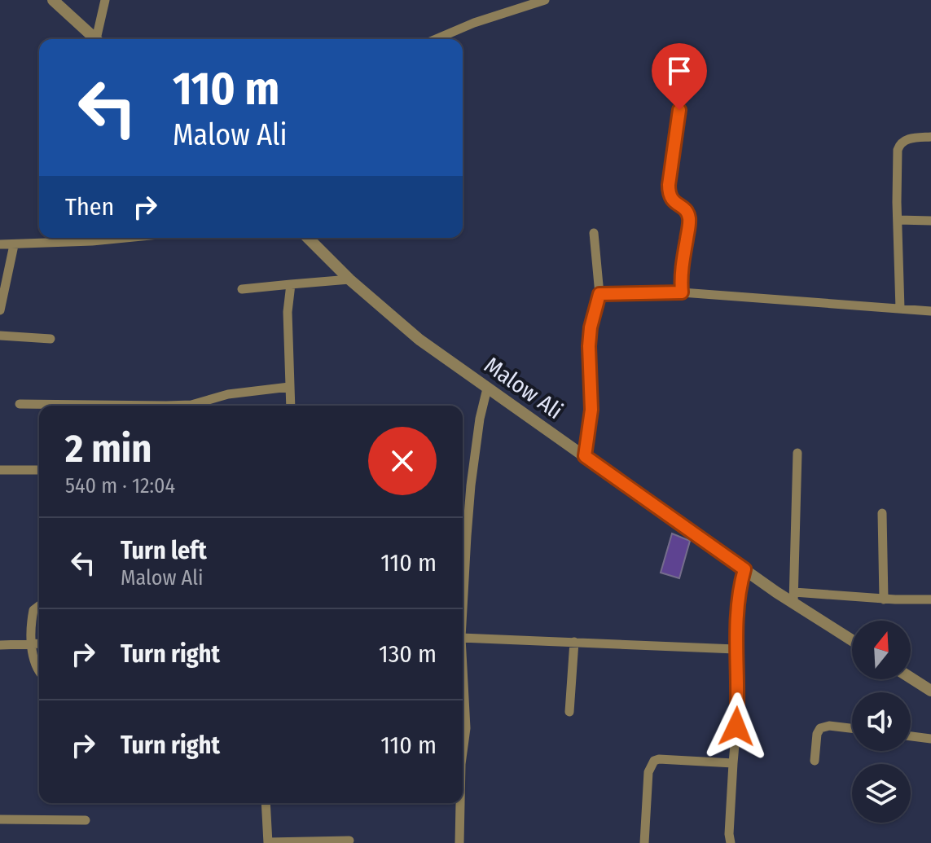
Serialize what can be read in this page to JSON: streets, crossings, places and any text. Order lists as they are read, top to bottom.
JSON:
{
  "streets": {
    "street": ["Malow Ali"]
  },
  "north": "top",
  "page": {
    "turn": ["110 m", "Malow Ali"],
    "then": "Then",
    "heading": ["2 min", "540 m · 12:04"],
    "list": [
      {
        "name": "Turn left",
        "note": "Malow Ali",
        "value": "110 m"
      },
      {
        "name": "Turn right",
        "value": "130 m"
      },
      {
        "name": "Turn right",
        "value": "110 m"
      }
    ]
  }
}
